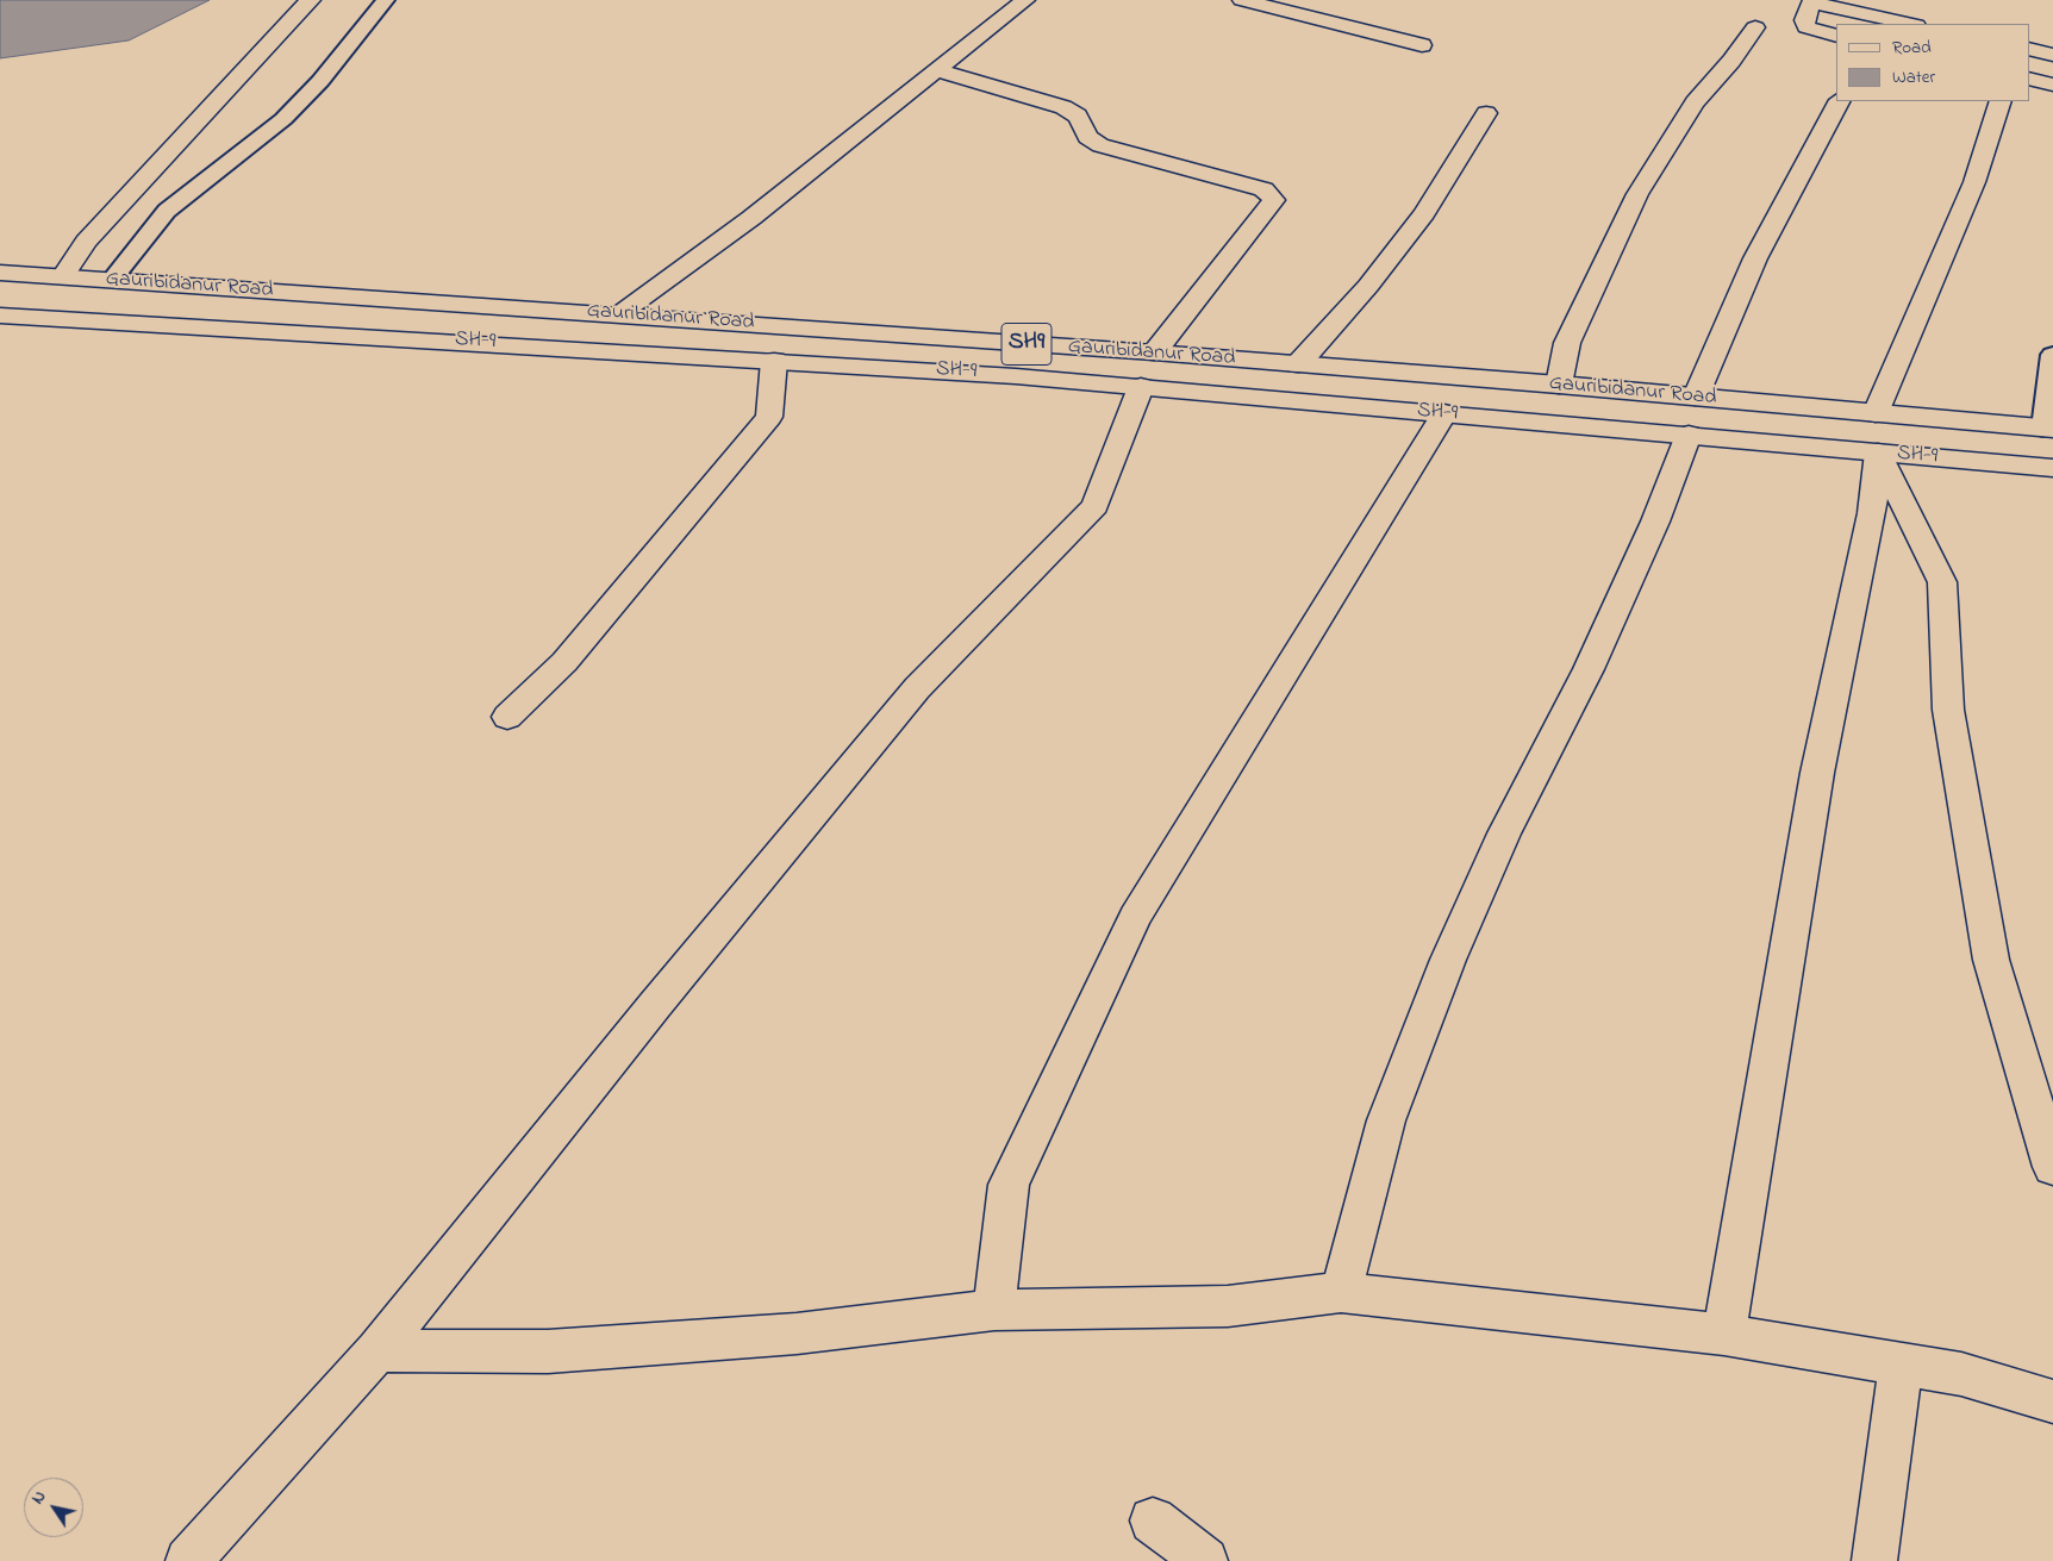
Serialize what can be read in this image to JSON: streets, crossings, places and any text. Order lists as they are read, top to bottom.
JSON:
{
  "streets": {
    "street": ["Gauribidanur Road", "SH-9", "SH9"]
  },
  "crossings": [
    ["Gauribidanur Road", "SH-9"]
  ],
  "legend": ["Road", "Water"],
  "north": "top left"
}
